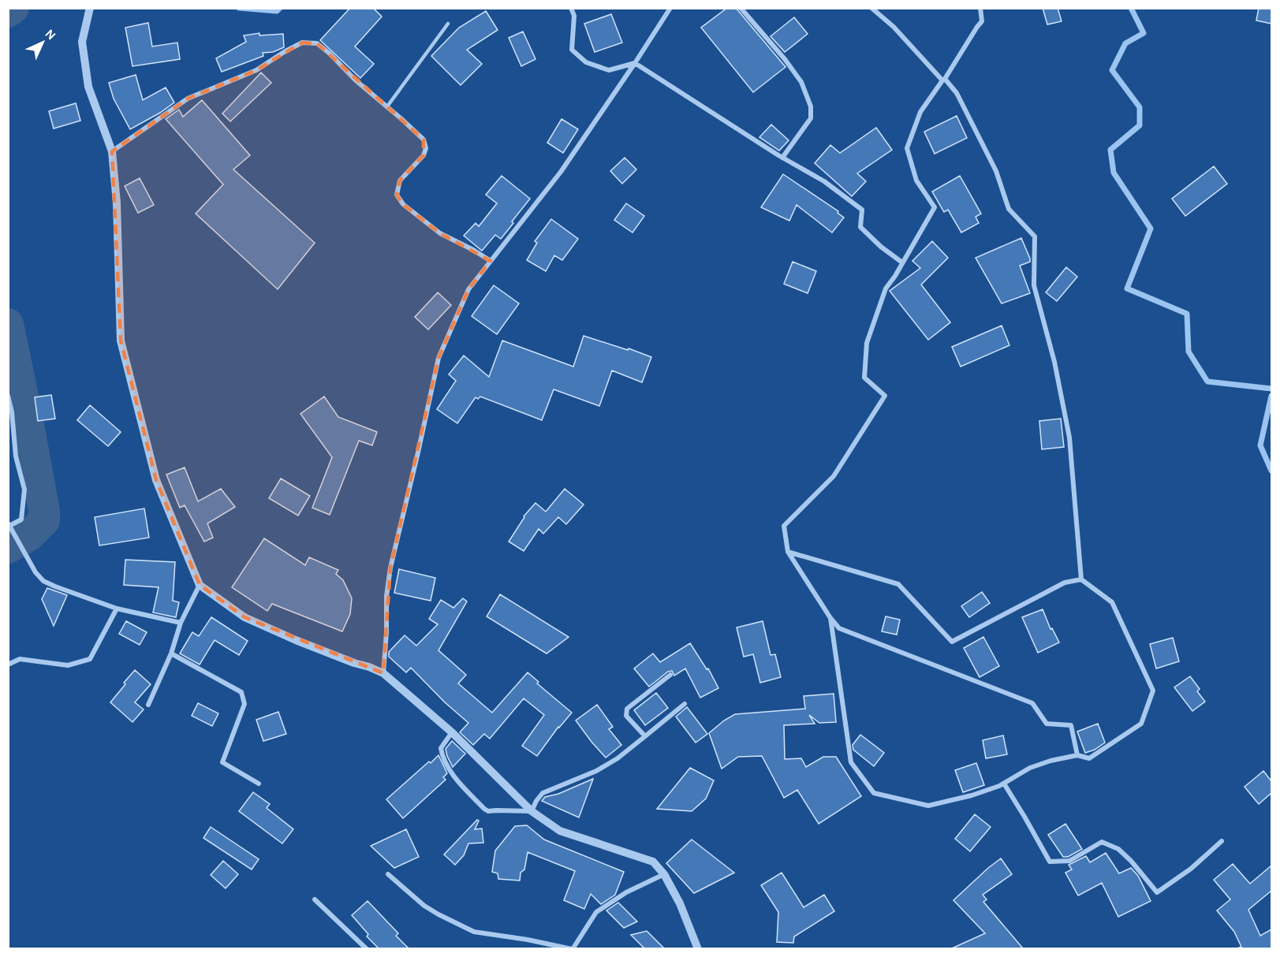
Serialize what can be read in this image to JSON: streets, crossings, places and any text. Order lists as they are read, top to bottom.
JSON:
{
  "north": "top right"
}
